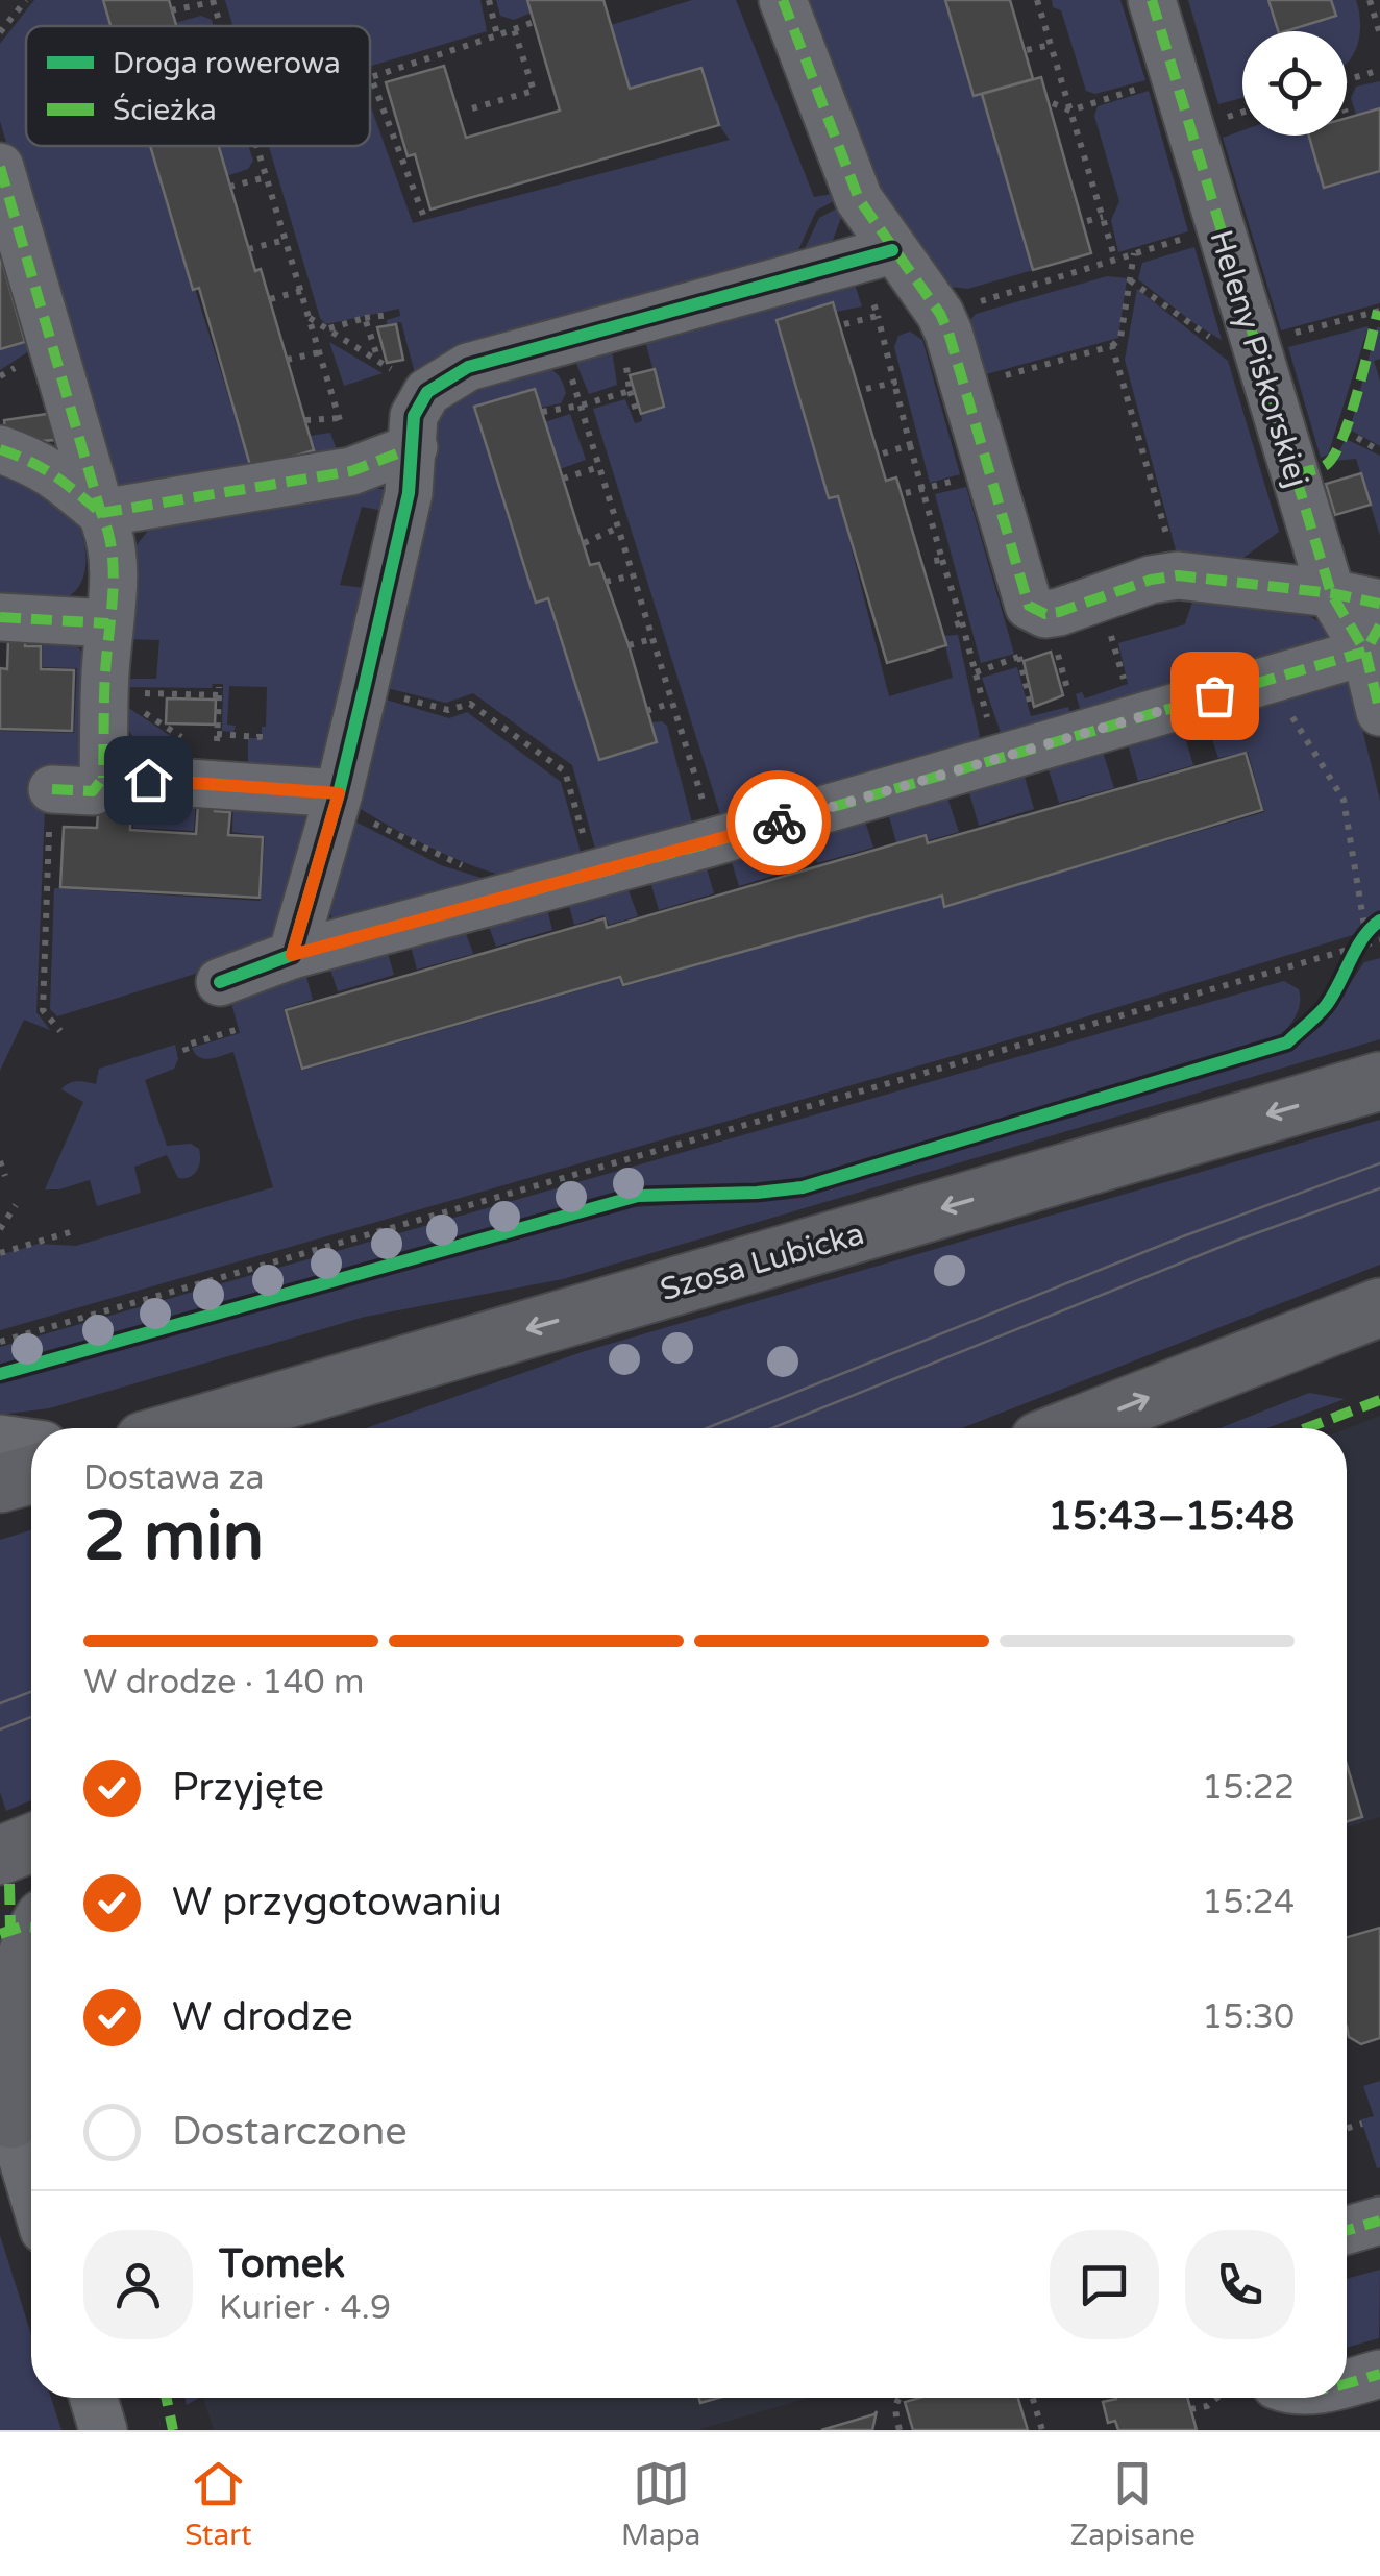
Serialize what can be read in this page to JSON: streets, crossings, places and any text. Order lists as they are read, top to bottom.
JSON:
{
  "streets": {
    "main road": ["Szosa Lubicka"],
    "street": ["Heleny Piskorskiej"]
  },
  "one_way": ["Szosa Lubicka"],
  "legend": ["Droga rowerowa", "Ścieżka"],
  "page": {
    "heading": ["2 min", "Dostawa za", "15:43–15:48"],
    "panel": ["Tomek", "Kurier · 4.9"],
    "bar": "W drodze · 140 m",
    "list": [
      ["Przyjęte", "15:22"],
      ["W przygotowaniu", "15:24"],
      ["W drodze", "15:30"],
      "Dostarczone"
    ],
    "tabs": ["Start", "Mapa", "Zapisane"]
  }
}
